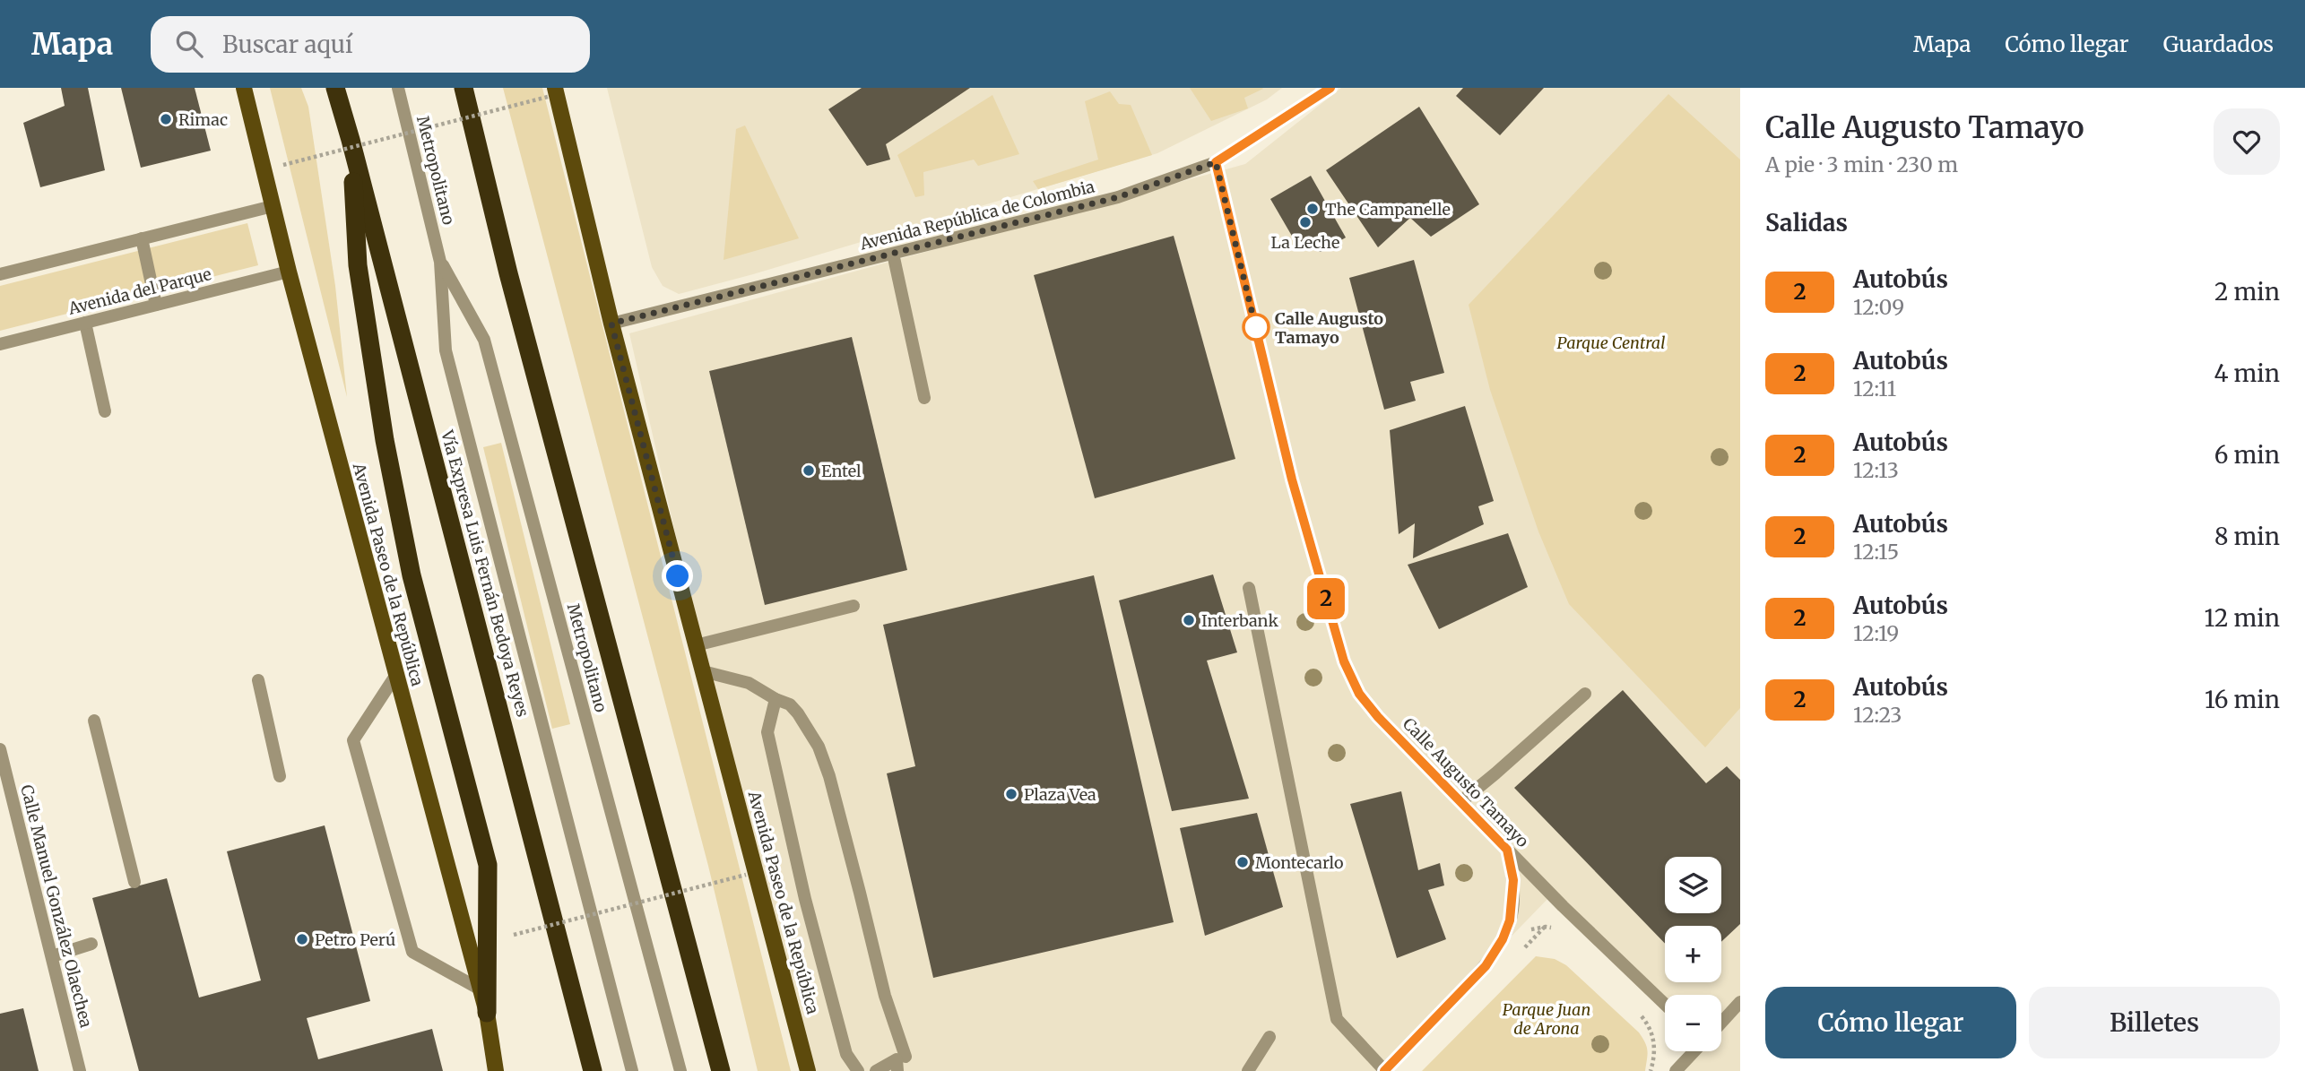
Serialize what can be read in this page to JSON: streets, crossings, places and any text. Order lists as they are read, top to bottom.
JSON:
{
  "streets": {
    "highway": ["Vía Expresa Luis Fernán Bedoya Reyes"],
    "main road": ["Avenida Paseo de la República"],
    "street": [
      "Metropolitano",
      "Avenida República de Colombia",
      "Avenida del Parque",
      "Calle Augusto Tamayo",
      "Calle Manuel González Olaechea"
    ]
  },
  "crossings": [
    ["Avenida República de Colombia", "Avenida Paseo de la República"],
    ["Avenida República de Colombia", "Calle Augusto Tamayo"],
    ["Avenida del Parque", "Avenida Paseo de la República"]
  ],
  "parks": ["Parque Central", "Parque Juan de Arona"],
  "places": [
    "Rimac",
    "The Campanelle",
    "La Leche",
    "Calle Augusto Tamayo",
    "Entel",
    "Interbank",
    "Plaza Vea",
    "Montecarlo",
    "Petro Perú"
  ],
  "lines": ["bus line 2"],
  "page": {
    "header": "Mapa",
    "search": "Buscar aquí",
    "nav": ["Mapa", "Cómo llegar", "Guardados"],
    "on_map": "2",
    "heading": [
      ["Calle Augusto Tamayo", "A pie · 3 min · 230 m"],
      "Salidas"
    ],
    "list": [
      {
        "mark": "2",
        "name": "Autobús",
        "note": "12:09",
        "value": "2 min"
      },
      {
        "mark": "2",
        "name": "Autobús",
        "note": "12:11",
        "value": "4 min"
      },
      {
        "mark": "2",
        "name": "Autobús",
        "note": "12:13",
        "value": "6 min"
      },
      {
        "mark": "2",
        "name": "Autobús",
        "note": "12:15",
        "value": "8 min"
      },
      {
        "mark": "2",
        "name": "Autobús",
        "note": "12:19",
        "value": "12 min"
      },
      {
        "mark": "2",
        "name": "Autobús",
        "note": "12:23",
        "value": "16 min"
      }
    ],
    "map_buttons": ["+", "−"],
    "buttons": ["Cómo llegar", "Billetes"]
  }
}
